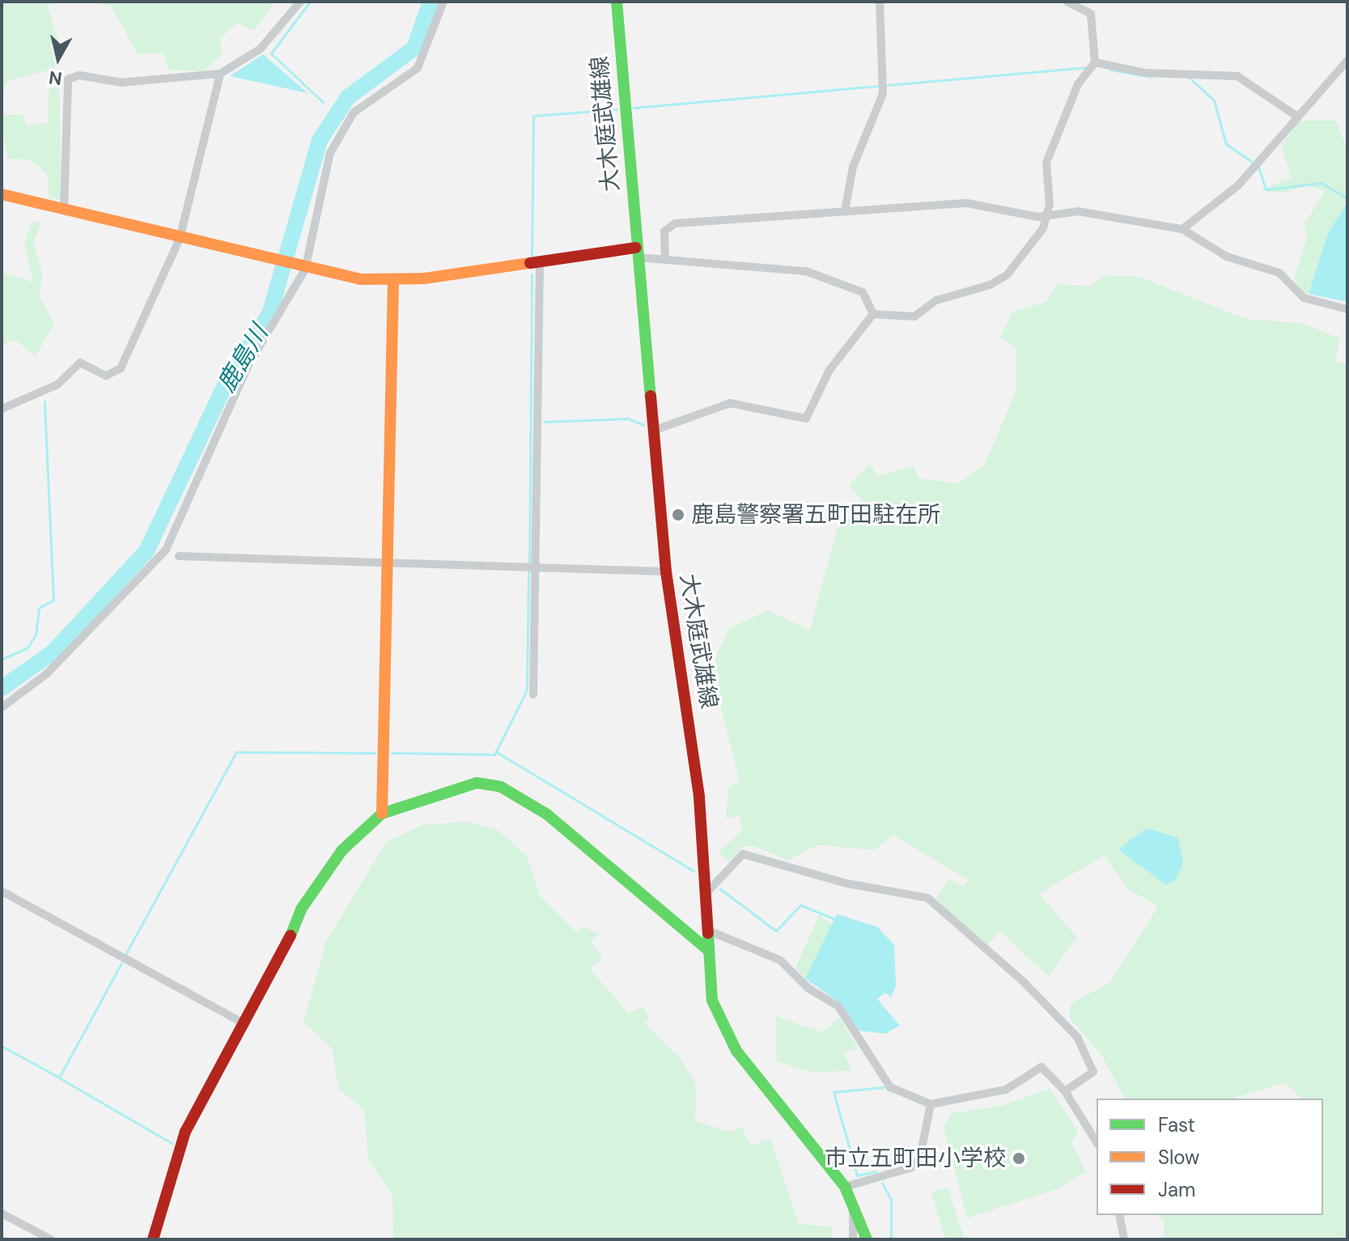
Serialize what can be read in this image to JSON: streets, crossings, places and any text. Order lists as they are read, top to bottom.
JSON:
{
  "streets": {
    "street": ["大木庭武雄線"]
  },
  "water": ["鹿島川"],
  "places": ["鹿島警察署五町田駐在所", "市立五町田小学校"],
  "legend": ["Fast", "Slow", "Jam"],
  "north": "bottom"
}
